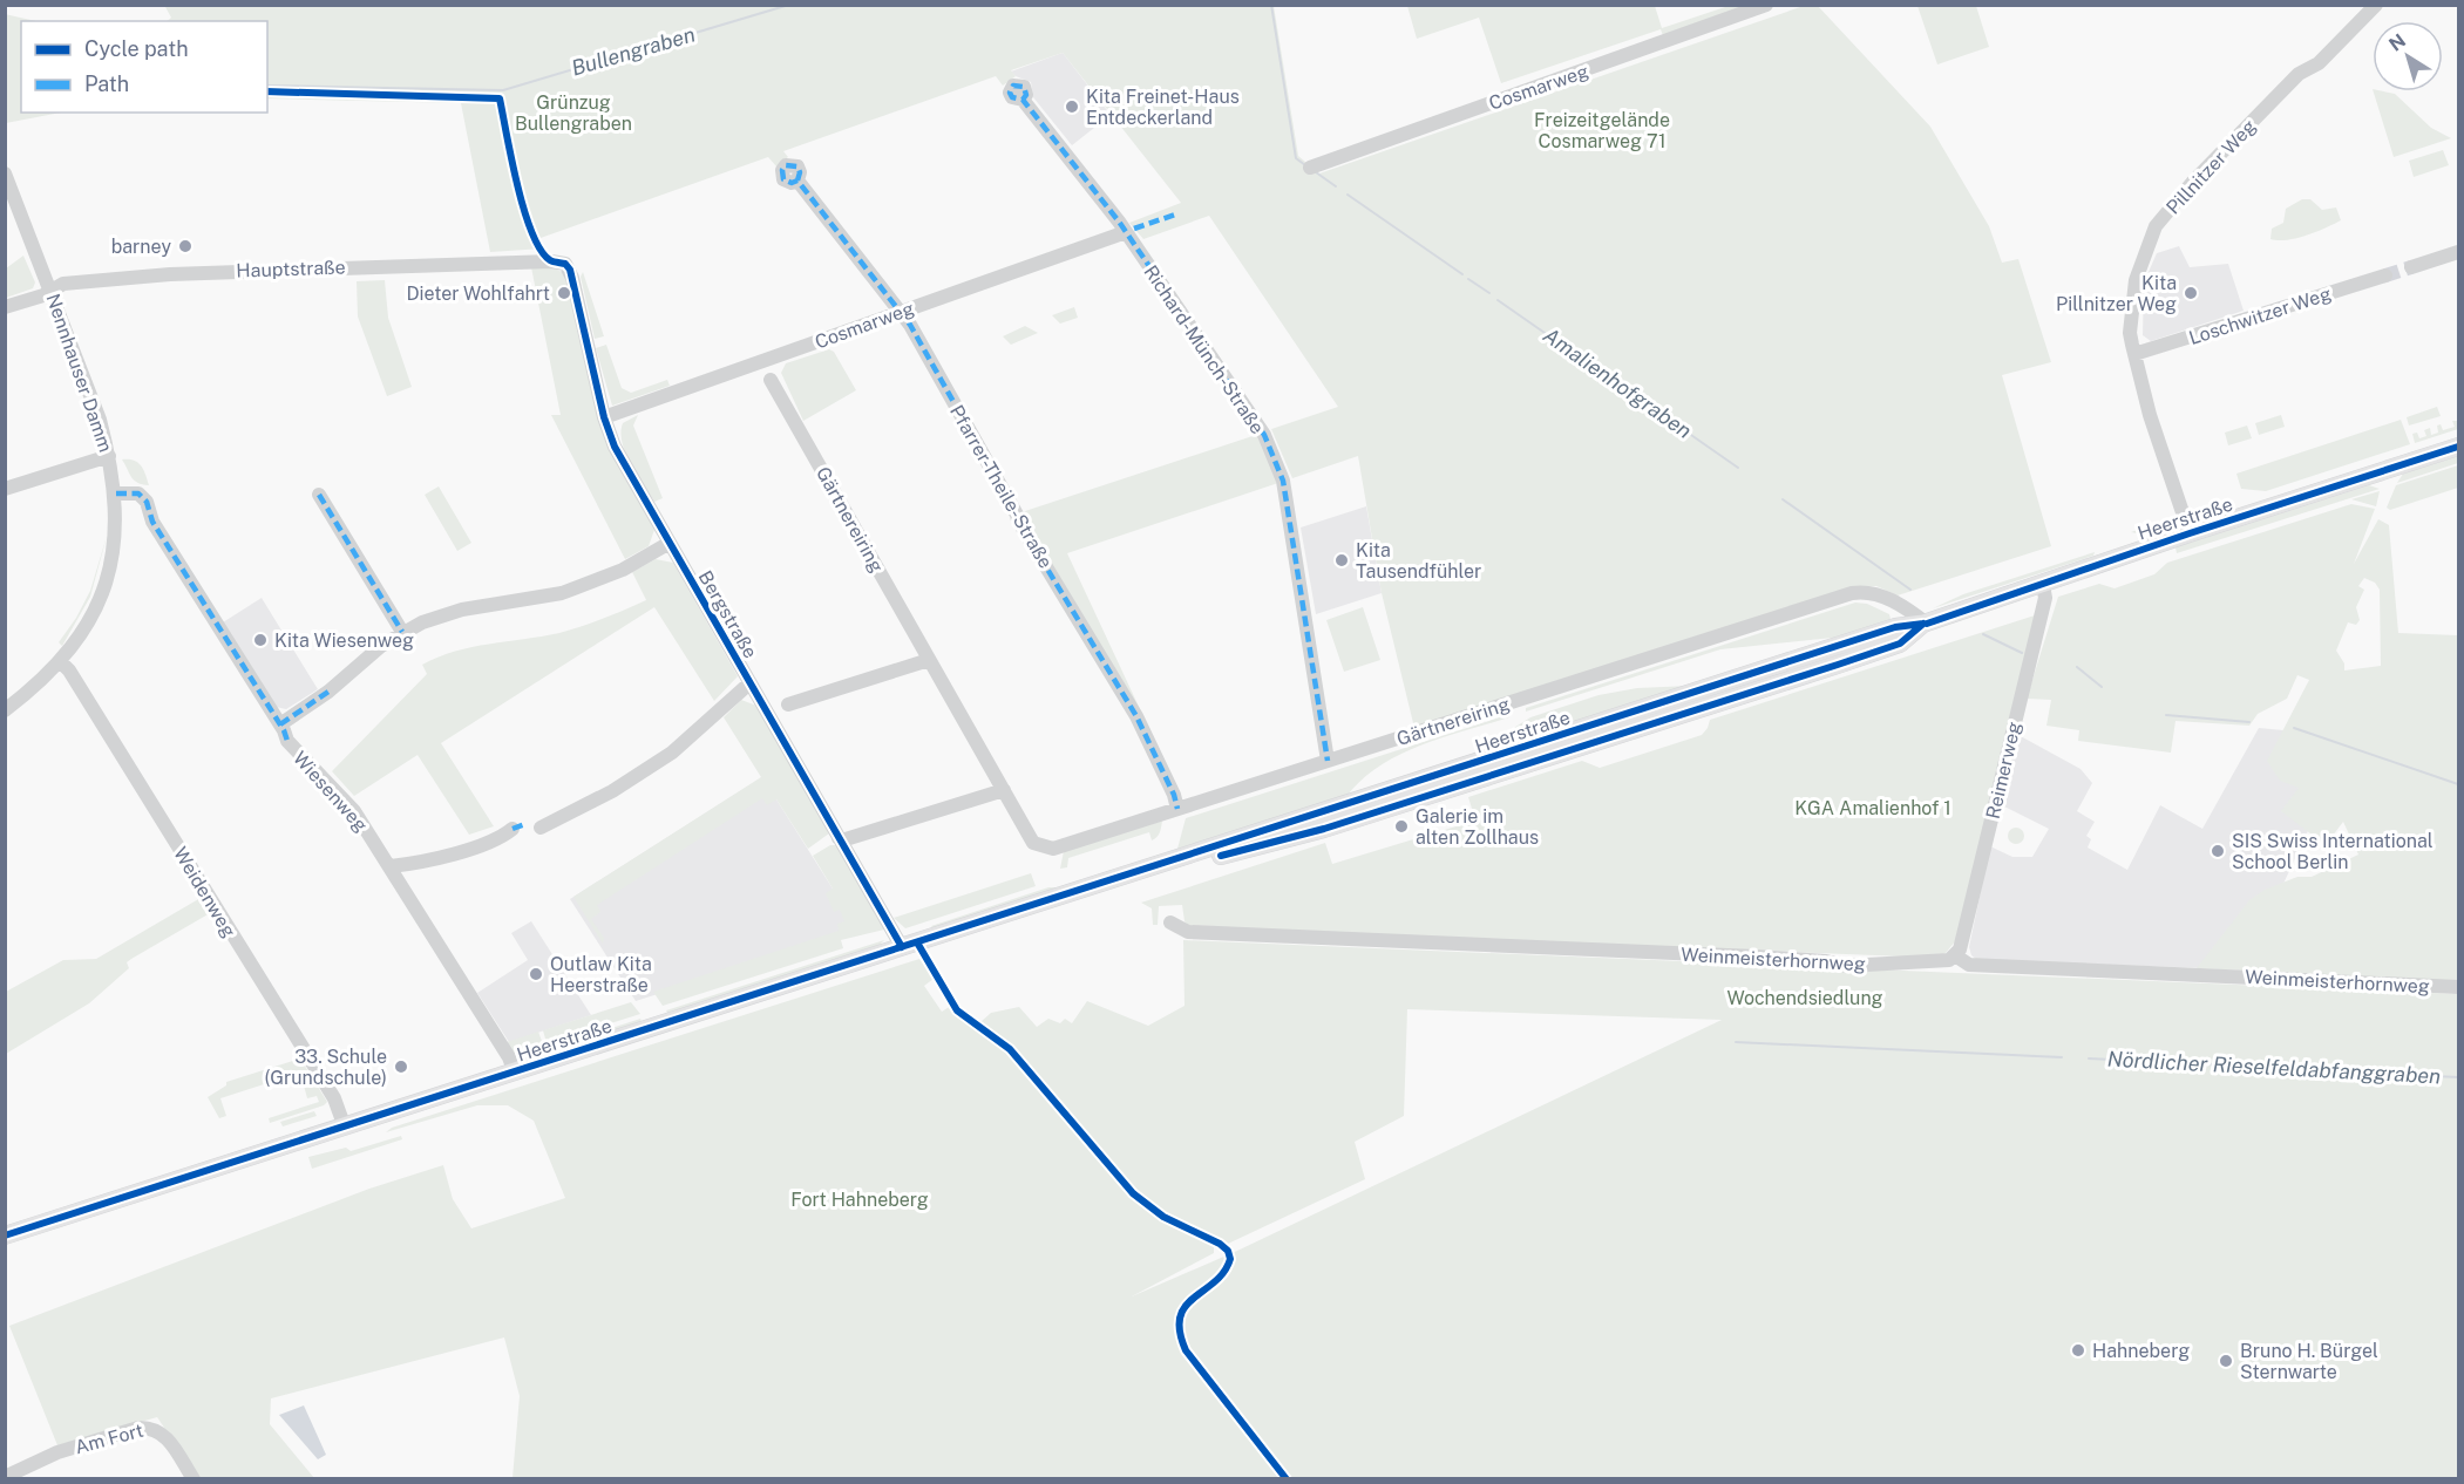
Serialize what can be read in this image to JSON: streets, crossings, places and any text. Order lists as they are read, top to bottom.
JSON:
{
  "streets": {
    "main road": ["Heerstraße"],
    "street": [
      "Cosmarweg",
      "Pillnitzer Weg",
      "Hauptstraße",
      "Loschwitzer Weg",
      "Richard-Münch-Straße",
      "Nennhauser Damm",
      "Pfarrer-Theile-Straße",
      "Gärtnereiring",
      "Bergstraße",
      "Reimerweg",
      "Wiesenweg",
      "Weidenweg",
      "Weinmeisterhornweg",
      "Am Fort"
    ]
  },
  "crossings": [
    ["Cosmarweg", "Richard-Münch-Straße"],
    ["Cosmarweg", "Pfarrer-Theile-Straße"],
    ["Cosmarweg", "Bergstraße"],
    ["Pillnitzer Weg", "Loschwitzer Weg"],
    ["Pillnitzer Weg", "Heerstraße"],
    ["Hauptstraße", "Nennhauser Damm"],
    ["Hauptstraße", "Bergstraße"],
    ["Richard-Münch-Straße", "Gärtnereiring"],
    ["Nennhauser Damm", "Wiesenweg"],
    ["Nennhauser Damm", "Weidenweg"],
    ["Pfarrer-Theile-Straße", "Gärtnereiring"],
    ["Heerstraße", "Gärtnereiring"],
    ["Heerstraße", "Bergstraße"],
    ["Heerstraße", "Reimerweg"],
    ["Heerstraße", "Wiesenweg"],
    ["Heerstraße", "Weidenweg"],
    ["Reimerweg", "Weinmeisterhornweg"]
  ],
  "water": ["Bullengraben", "Amalienhofgraben", "Nördlicher Rieselfeldabfanggraben"],
  "parks": [
    "Grünzug Bullengraben",
    "Freizeitgelände Cosmarweg 71",
    "KGA Amalienhof 1",
    "Wochendsiedlung",
    "Fort Hahneberg"
  ],
  "places": [
    "Kita Freinet-Haus Entdeckerland",
    "barney",
    "Dieter Wohlfahrt",
    "Kita Pillnitzer Weg",
    "Kita Tausendfühler",
    "Kita Wiesenweg",
    "Galerie im alten Zollhaus",
    "SIS Swiss International School Berlin",
    "Outlaw Kita Heerstraße",
    "33. Schule (Grundschule)",
    "Hahneberg",
    "Bruno H. Bürgel Sternwarte"
  ],
  "legend": ["Cycle path", "Path"],
  "north": "top left"
}
